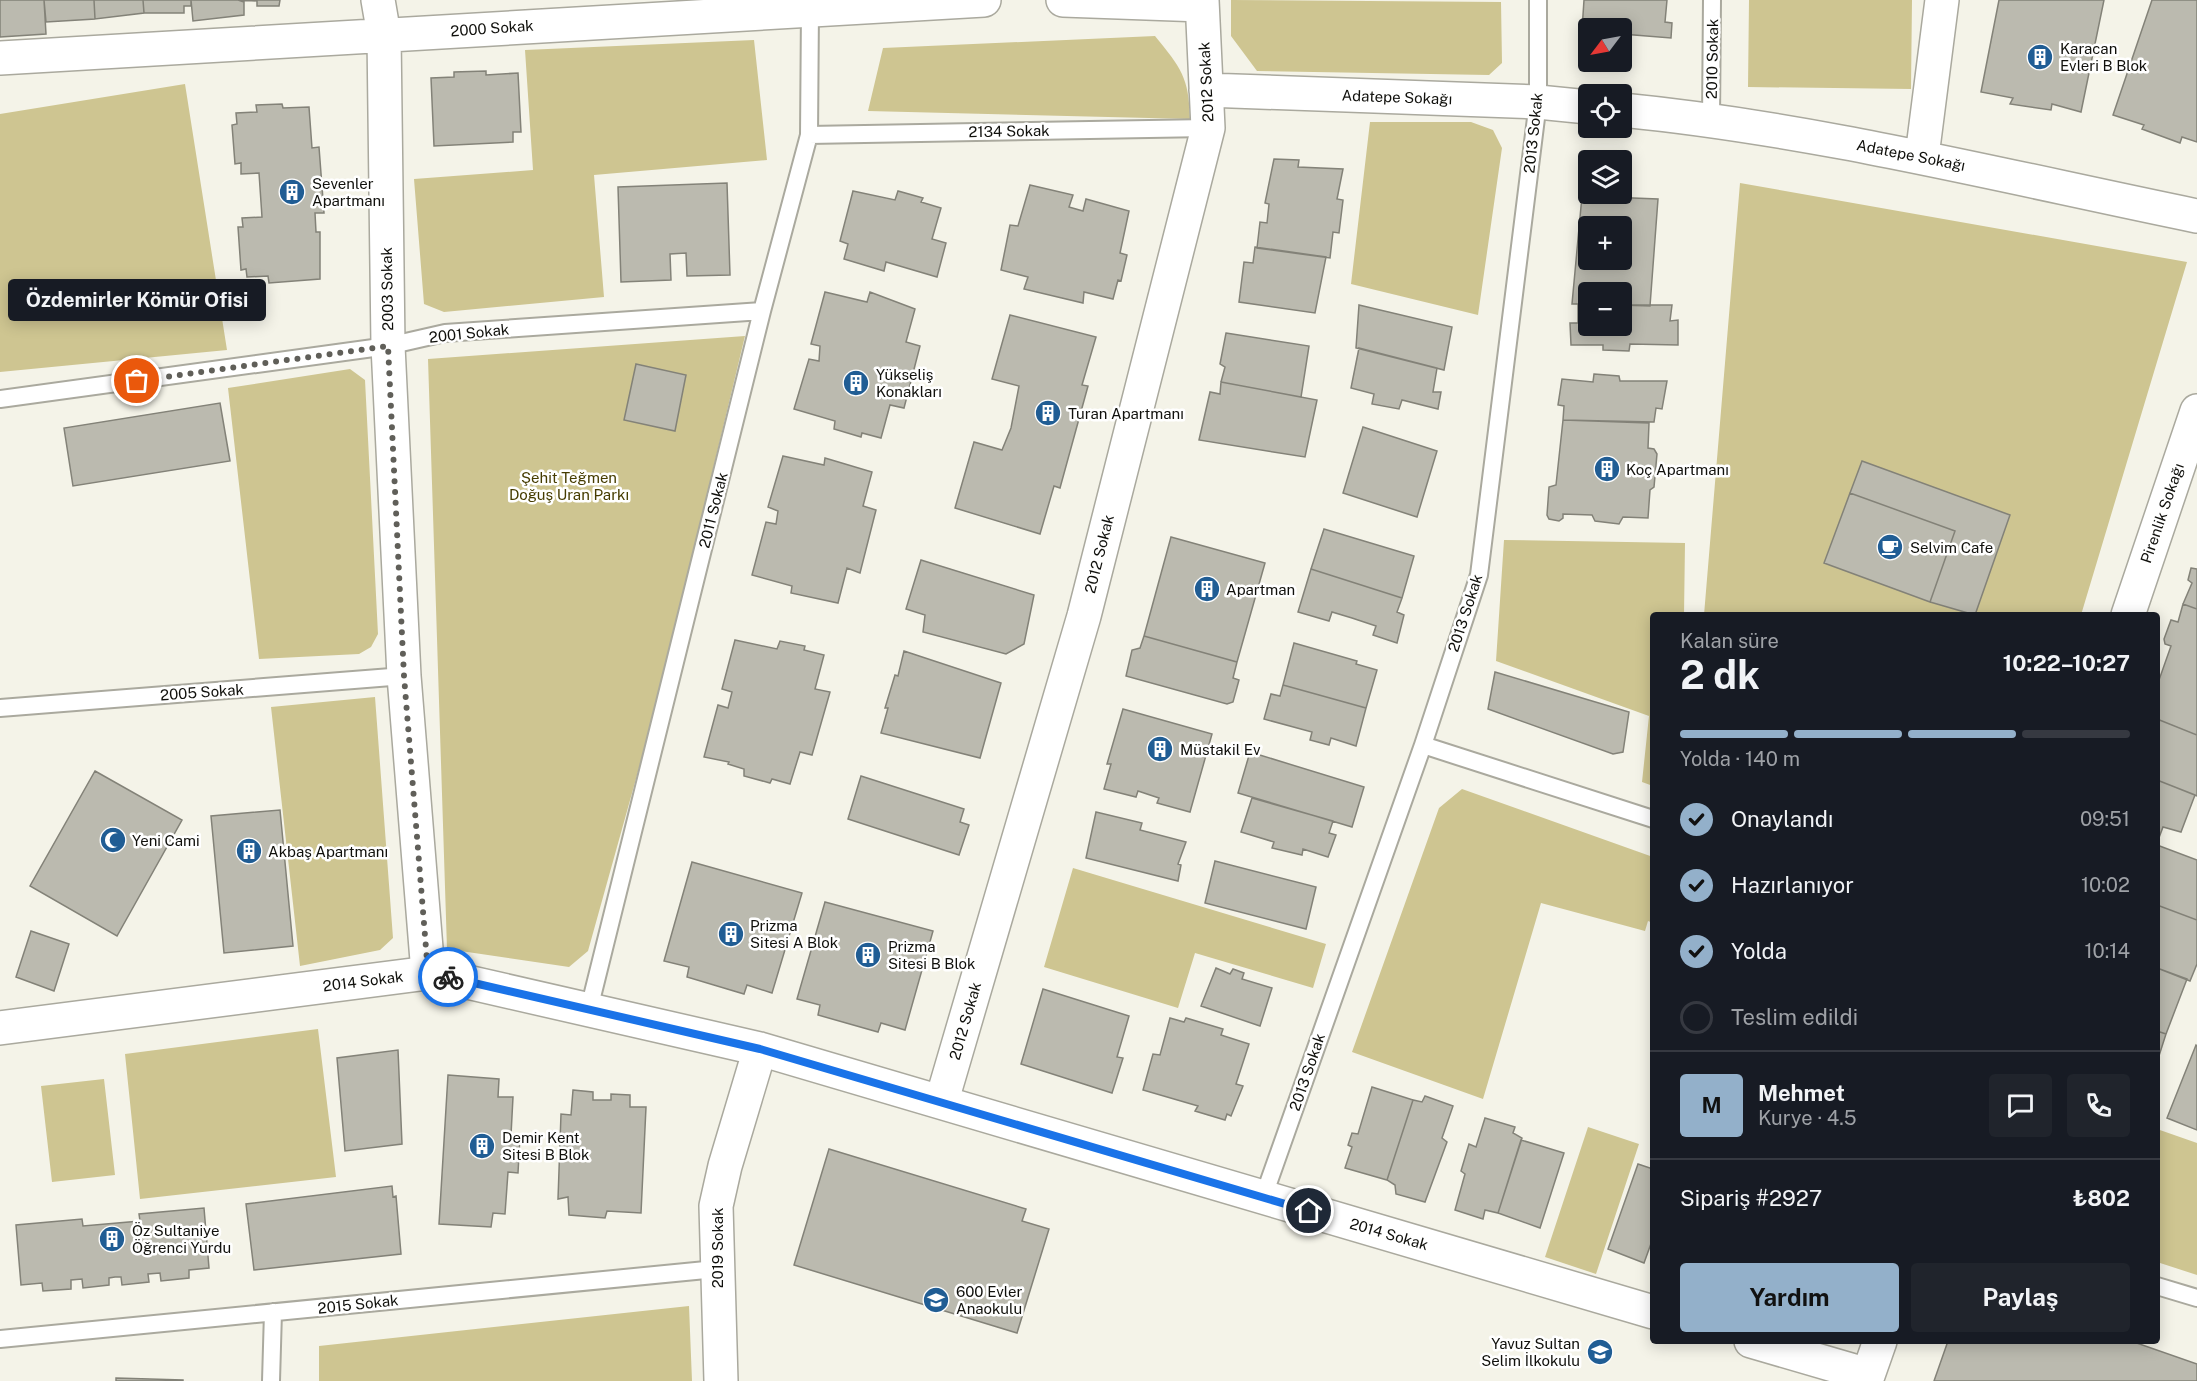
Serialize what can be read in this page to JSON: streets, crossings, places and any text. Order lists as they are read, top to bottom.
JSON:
{
  "streets": {
    "street": [
      "2000 Sokak",
      "2012 Sokak",
      "Adatepe Sokağı",
      "2003 Sokak",
      "Pirenlik Sokağı",
      "2014 Sokak",
      "2019 Sokak"
    ],
    "lane": [
      "2010 Sokak",
      "2134 Sokak",
      "2013 Sokak",
      "2001 Sokak",
      "2011 Sokak",
      "2005 Sokak",
      "2015 Sokak"
    ]
  },
  "crossings": [
    ["2000 Sokak", "2003 Sokak"],
    ["2000 Sokak", "2011 Sokak"],
    ["2010 Sokak", "Adatepe Sokağı"],
    ["2012 Sokak", "Adatepe Sokağı"],
    ["2012 Sokak", "2134 Sokak"],
    ["2012 Sokak", "2014 Sokak"],
    ["Adatepe Sokağı", "2013 Sokak"],
    ["2134 Sokak", "2011 Sokak"],
    ["2013 Sokak", "2014 Sokak"],
    ["2003 Sokak", "2001 Sokak"],
    ["2003 Sokak", "2005 Sokak"],
    ["2003 Sokak", "2014 Sokak"],
    ["2001 Sokak", "2011 Sokak"],
    ["2011 Sokak", "2014 Sokak"],
    ["2014 Sokak", "2019 Sokak"],
    ["2019 Sokak", "2015 Sokak"]
  ],
  "parks": ["Şehit Teğmen Doğuş Uran Parkı"],
  "places": {
    "building": [
      "Karacan Evleri B Blok",
      "Sevenler Apartmanı",
      "Yükseliş Konakları",
      "Turan Apartmanı",
      "Koç Apartmanı",
      "Apartman",
      "Müstakil Ev",
      "Akbaş Apartmanı",
      "Prizma Sitesi A Blok",
      "Prizma Sitesi B Blok",
      "Demir Kent Sitesi B Blok",
      "Öz Sultaniye Öğrenci Yurdu"
    ],
    "other": ["Özdemirler Kömür Ofisi"],
    "cafe": ["Selvim Cafe"],
    "mosque": ["Yeni Cami"],
    "school or university": ["600 Evler Anaokulu", "Yavuz Sultan Selim İlkokulu"]
  },
  "north": "bottom left",
  "page": {
    "map_buttons": ["+", "−"],
    "bubble": "Özdemirler Kömür Ofisi",
    "heading": ["2 dk", "Kalan süre", "10:22–10:27"],
    "panel": [
      "Mehmet",
      "Kurye · 4.5",
      "Sipariş #2927",
      "₺802"
    ],
    "bar": "Yolda · 140 m",
    "list": [
      ["Onaylandı", "09:51"],
      ["Hazırlanıyor", "10:02"],
      ["Yolda", "10:14"],
      "Teslim edildi"
    ],
    "round": "M",
    "buttons": ["Yardım", "Paylaş"]
  }
}
